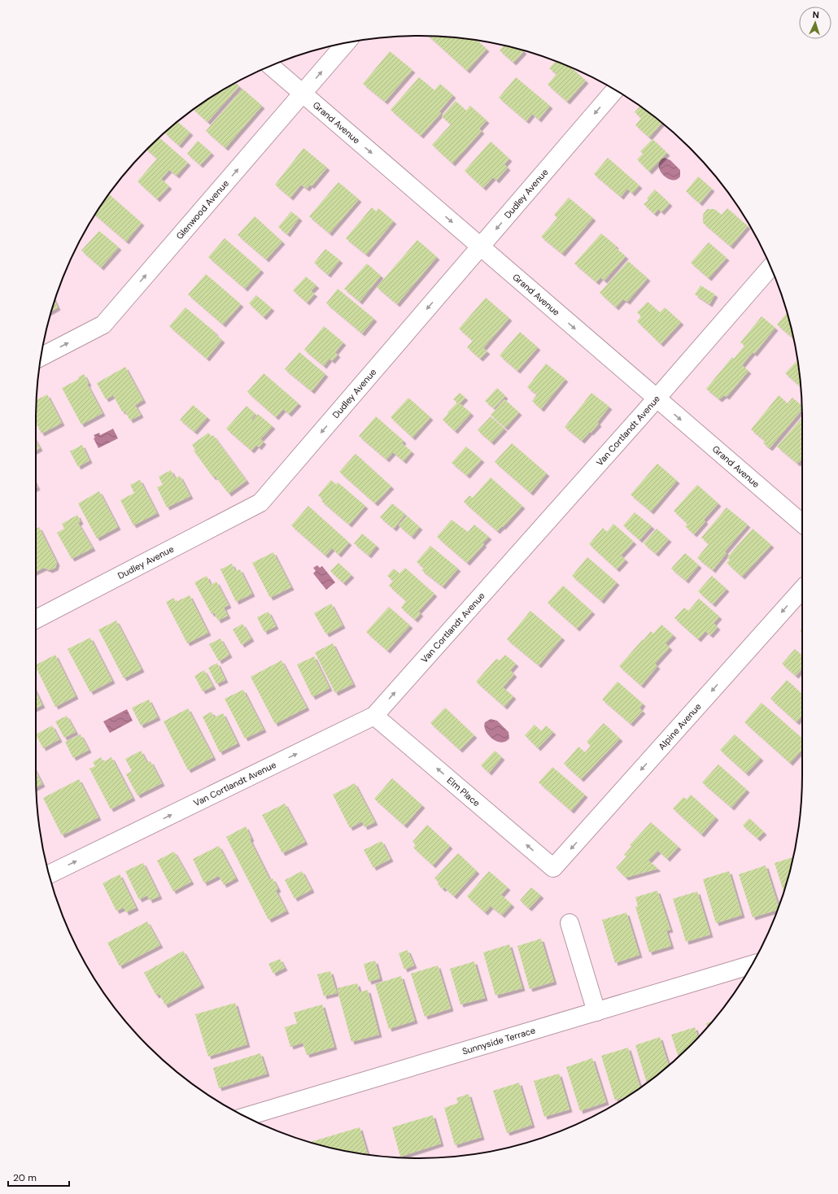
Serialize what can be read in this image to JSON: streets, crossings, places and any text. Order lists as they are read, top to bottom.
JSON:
{
  "streets": {
    "street": [
      "Grand Avenue",
      "Dudley Avenue",
      "Glenwood Avenue",
      "Van Cortlandt Avenue",
      "Alpine Avenue",
      "Elm Place",
      "Sunnyside Terrace"
    ]
  },
  "crossings": [
    ["Grand Avenue", "Dudley Avenue"],
    ["Grand Avenue", "Glenwood Avenue"],
    ["Grand Avenue", "Van Cortlandt Avenue"],
    ["Van Cortlandt Avenue", "Elm Place"],
    ["Alpine Avenue", "Elm Place"]
  ],
  "one_way": [
    "Grand Avenue",
    "Dudley Avenue",
    "Glenwood Avenue",
    "Van Cortlandt Avenue",
    "Alpine Avenue",
    "Elm Place"
  ],
  "scale_bar": "20 m",
  "north": "top"
}
